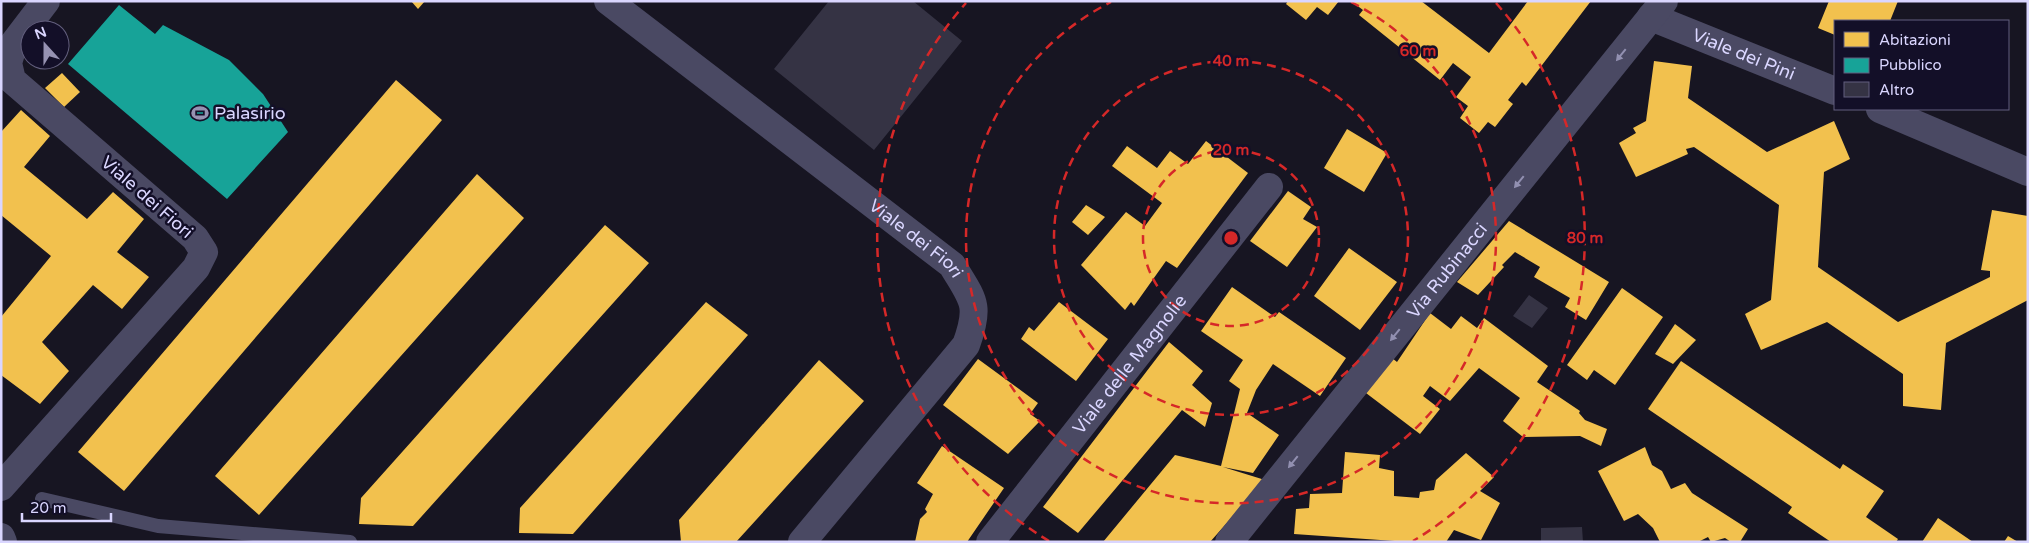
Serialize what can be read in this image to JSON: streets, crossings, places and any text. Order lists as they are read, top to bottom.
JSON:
{
  "streets": {
    "street": [
      "Viale dei Pini",
      "Viale dei Fiori",
      "Via Rubinacci",
      "Viale delle Magnolie"
    ]
  },
  "crossings": [
    ["Viale dei Pini", "Via Rubinacci"]
  ],
  "one_way": ["Via Rubinacci"],
  "places": {
    "sports": ["Palasirio"]
  },
  "legend": ["Abitazioni", "Pubblico", "Altro"],
  "scale_bar": "20 m",
  "north": "top",
  "rings": [
    "60 m",
    "40 m",
    "20 m",
    "80 m"
  ]
}
